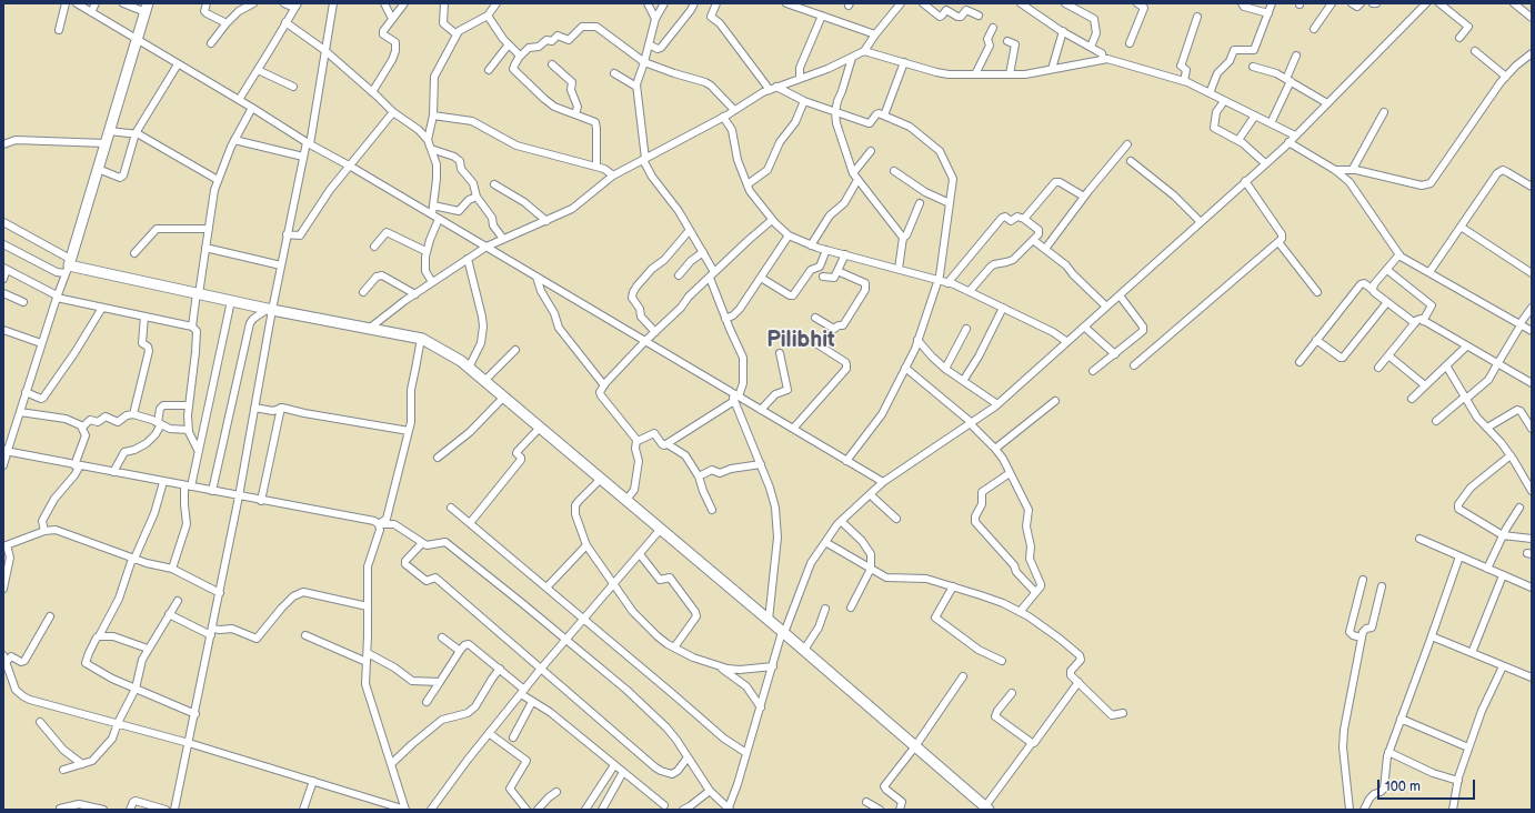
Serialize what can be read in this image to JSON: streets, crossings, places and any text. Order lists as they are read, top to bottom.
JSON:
{
  "districts": ["Pilibhit"],
  "scale_bar": "100 m"
}
